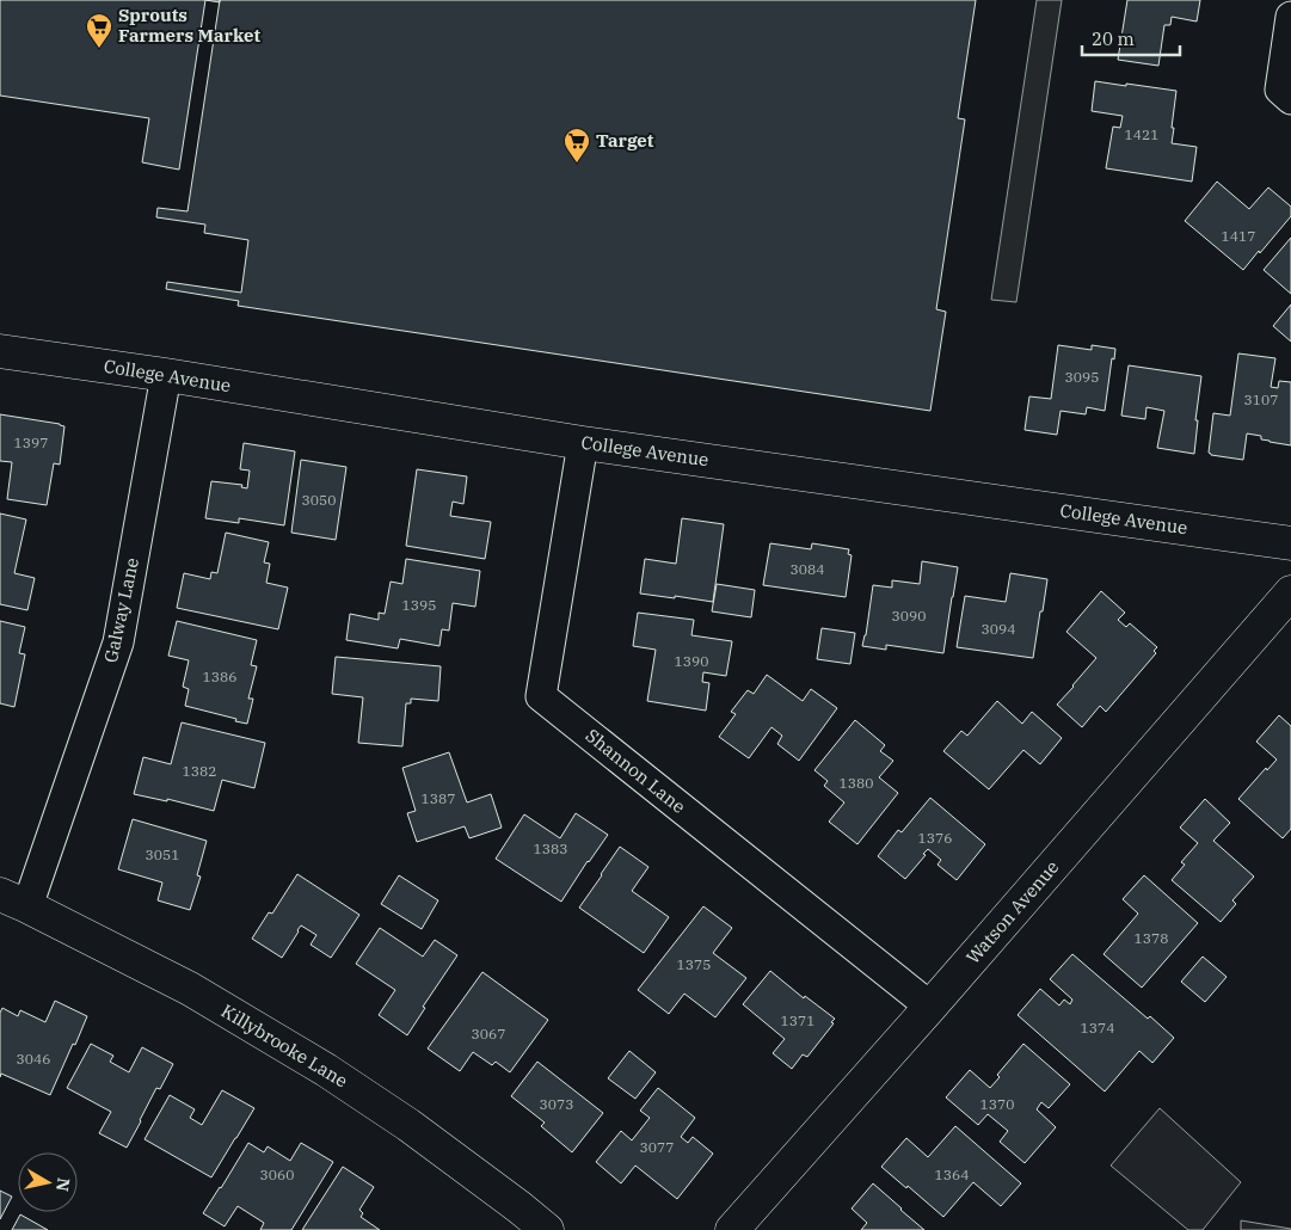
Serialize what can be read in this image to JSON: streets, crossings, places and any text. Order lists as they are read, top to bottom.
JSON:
{
  "streets": {
    "street": [
      "College Avenue",
      "Galway Lane",
      "Shannon Lane",
      "Watson Avenue",
      "Killybrooke Lane"
    ]
  },
  "crossings": [
    ["College Avenue", "Galway Lane"],
    ["College Avenue", "Shannon Lane"],
    ["Galway Lane", "Killybrooke Lane"],
    ["Shannon Lane", "Watson Avenue"]
  ],
  "places": {
    "supermarket": ["Sprouts Farmers Market", "Target"]
  },
  "house_numbers": [
    "1421",
    "1417",
    "3095",
    "3107",
    "1397",
    "3050",
    "3084",
    "1395",
    "3090",
    "3094",
    "1390",
    "1386",
    "1382",
    "1380",
    "1387",
    "1376",
    "1383",
    "3051",
    "1378",
    "1375",
    "1371",
    "1374",
    "3067",
    "3046",
    "3073",
    "1370",
    "3077",
    "3060",
    "1364"
  ],
  "scale_bar": "20 m",
  "north": "right"
}
